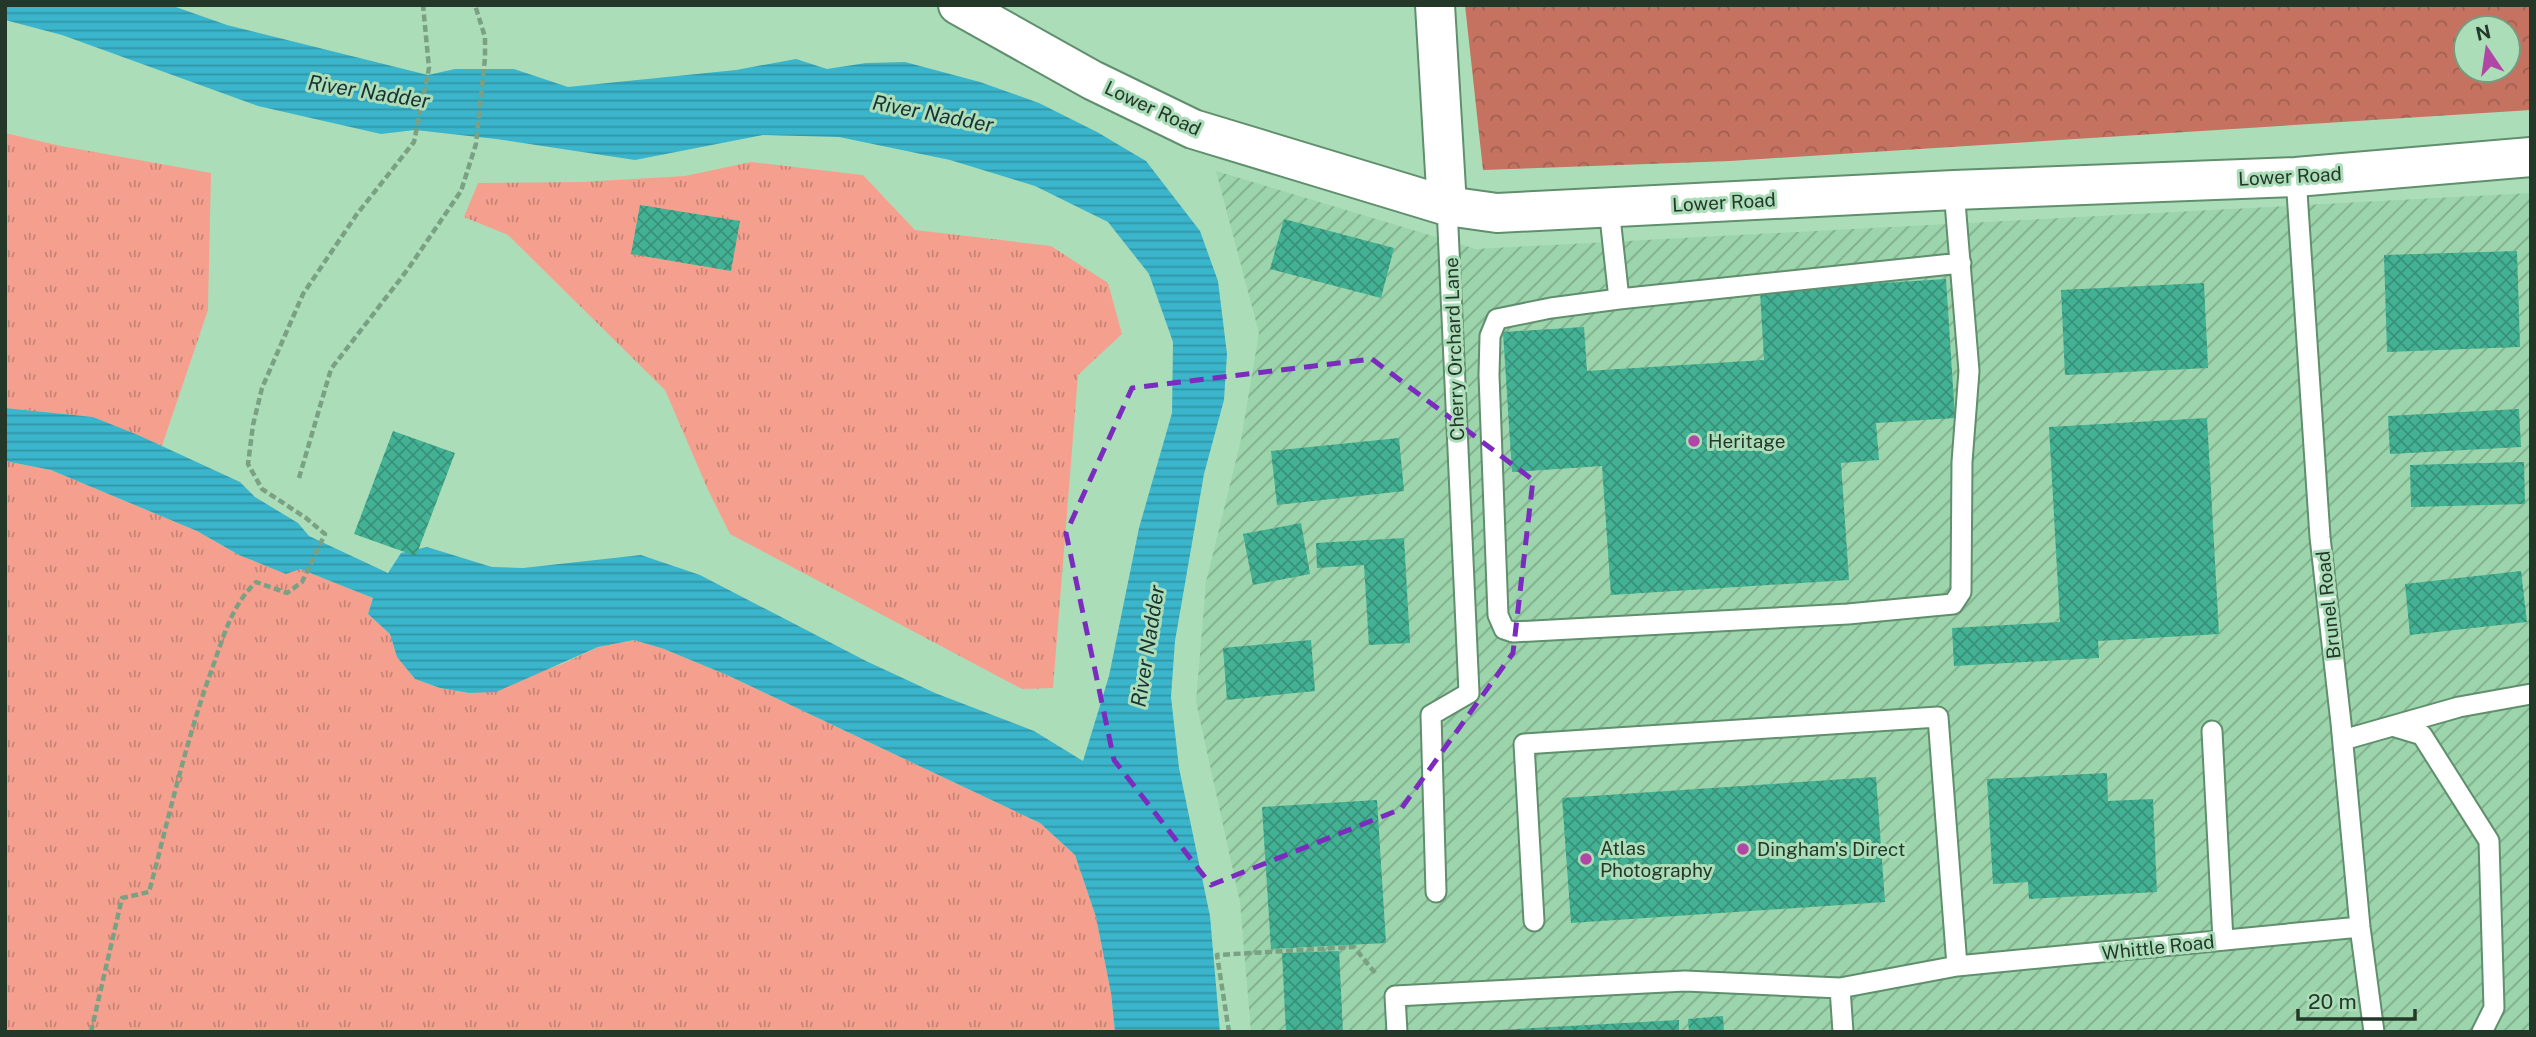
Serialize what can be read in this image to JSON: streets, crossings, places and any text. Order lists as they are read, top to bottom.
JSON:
{
  "streets": {
    "street": ["Lower Road", "Cherry Orchard Lane"],
    "lane": ["Brunel Road", "Whittle Road"]
  },
  "crossings": [
    ["Lower Road", "Cherry Orchard Lane"],
    ["Lower Road", "Brunel Road"],
    ["Brunel Road", "Whittle Road"]
  ],
  "water": ["River Nadder"],
  "places": ["Heritage", "Dingham's Direct", "Atlas Photography"],
  "scale_bar": "20 m",
  "north": "top"
}
